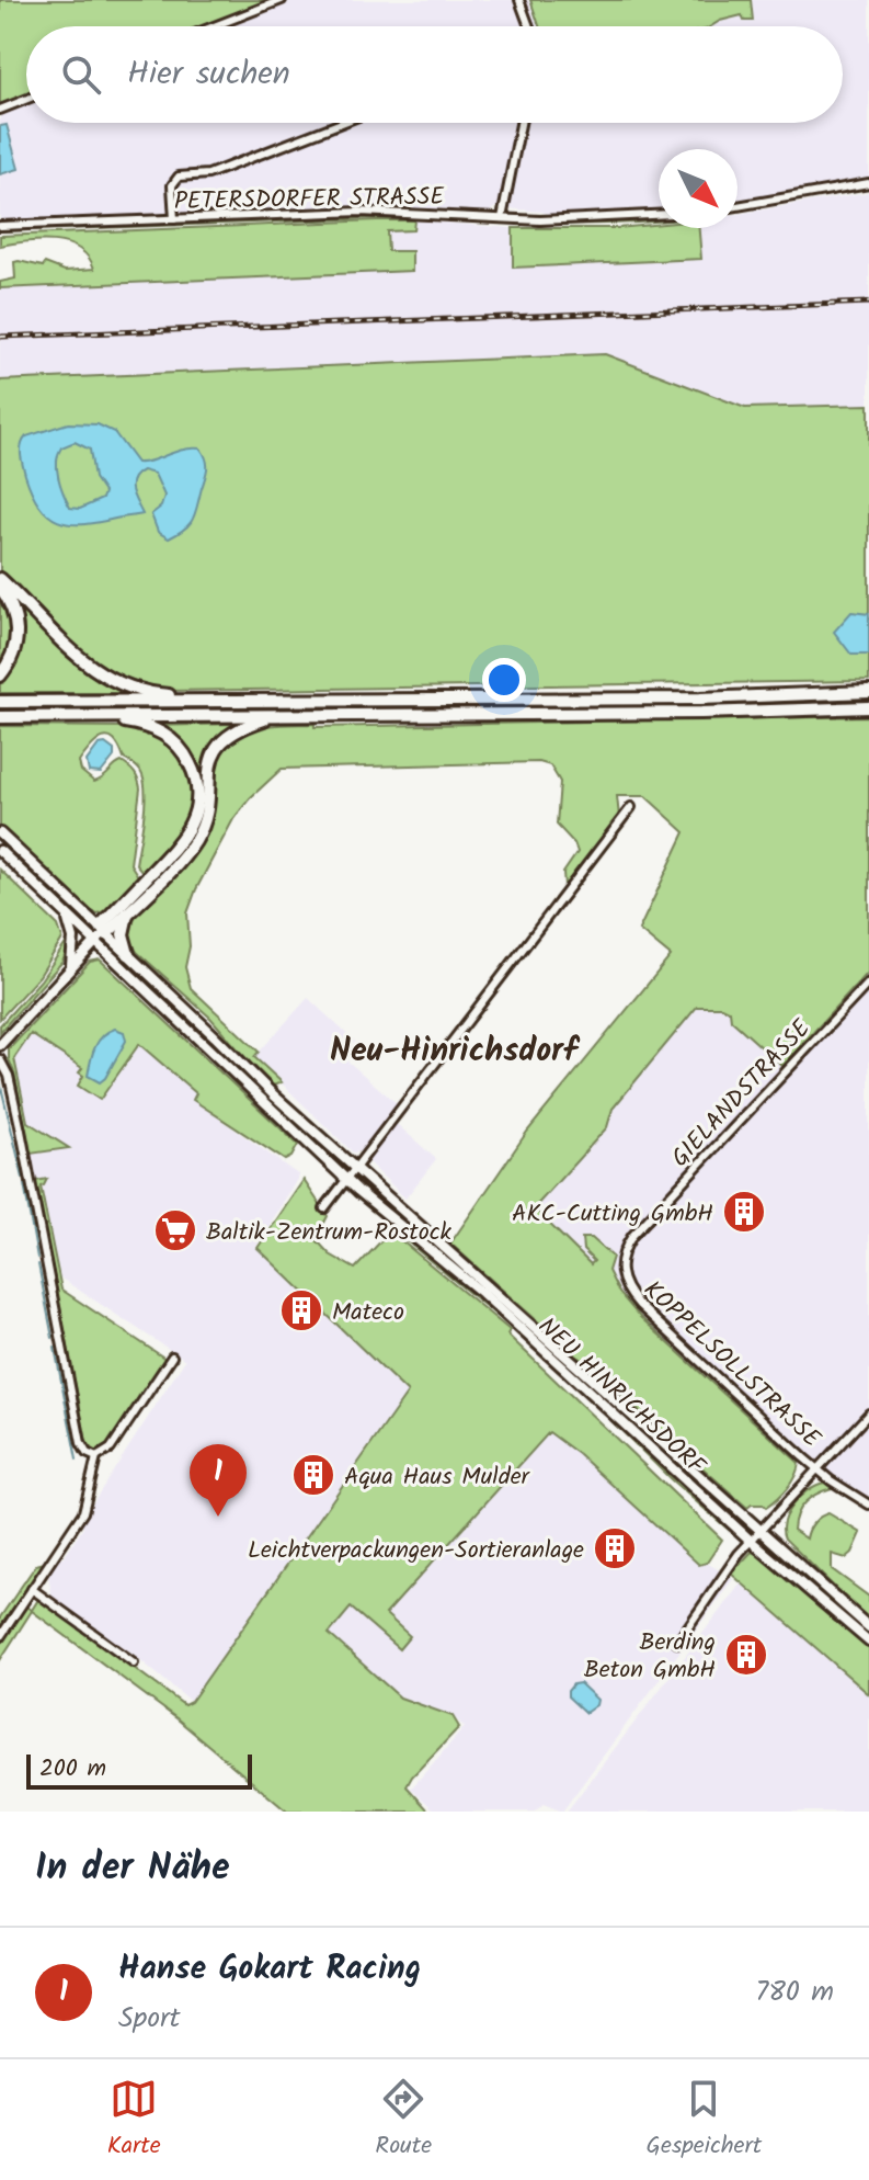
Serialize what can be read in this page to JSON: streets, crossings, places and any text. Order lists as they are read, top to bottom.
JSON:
{
  "streets": {
    "main road": ["NEU HINRICHSDORF"],
    "street": ["PETERSDORFER STRASSE", "GIELANDSTRASSE", "KOPPELSOLLSTRASSE"]
  },
  "crossings": [
    ["GIELANDSTRASSE", "KOPPELSOLLSTRASSE"]
  ],
  "districts": ["Neu-Hinrichsdorf"],
  "places": {
    "building": [
      "AKC-Cutting GmbH",
      "Mateco",
      "Aqua Haus Mulder",
      "Leichtverpackungen-Sortieranlage",
      "Berding Beton GmbH"
    ],
    "supermarket": ["Baltik-Zentrum-Rostock"]
  },
  "scale_bar": "200 m",
  "north": "bottom right",
  "page": {
    "search": "Hier suchen",
    "pins": "1",
    "scale": "200 m",
    "heading": "In der Nähe",
    "list": [
      {
        "mark": "1",
        "name": "Hanse Gokart Racing",
        "note": "Sport",
        "value": "780 m"
      }
    ],
    "nav": ["Karte", "Route", "Gespeichert"]
  }
}
